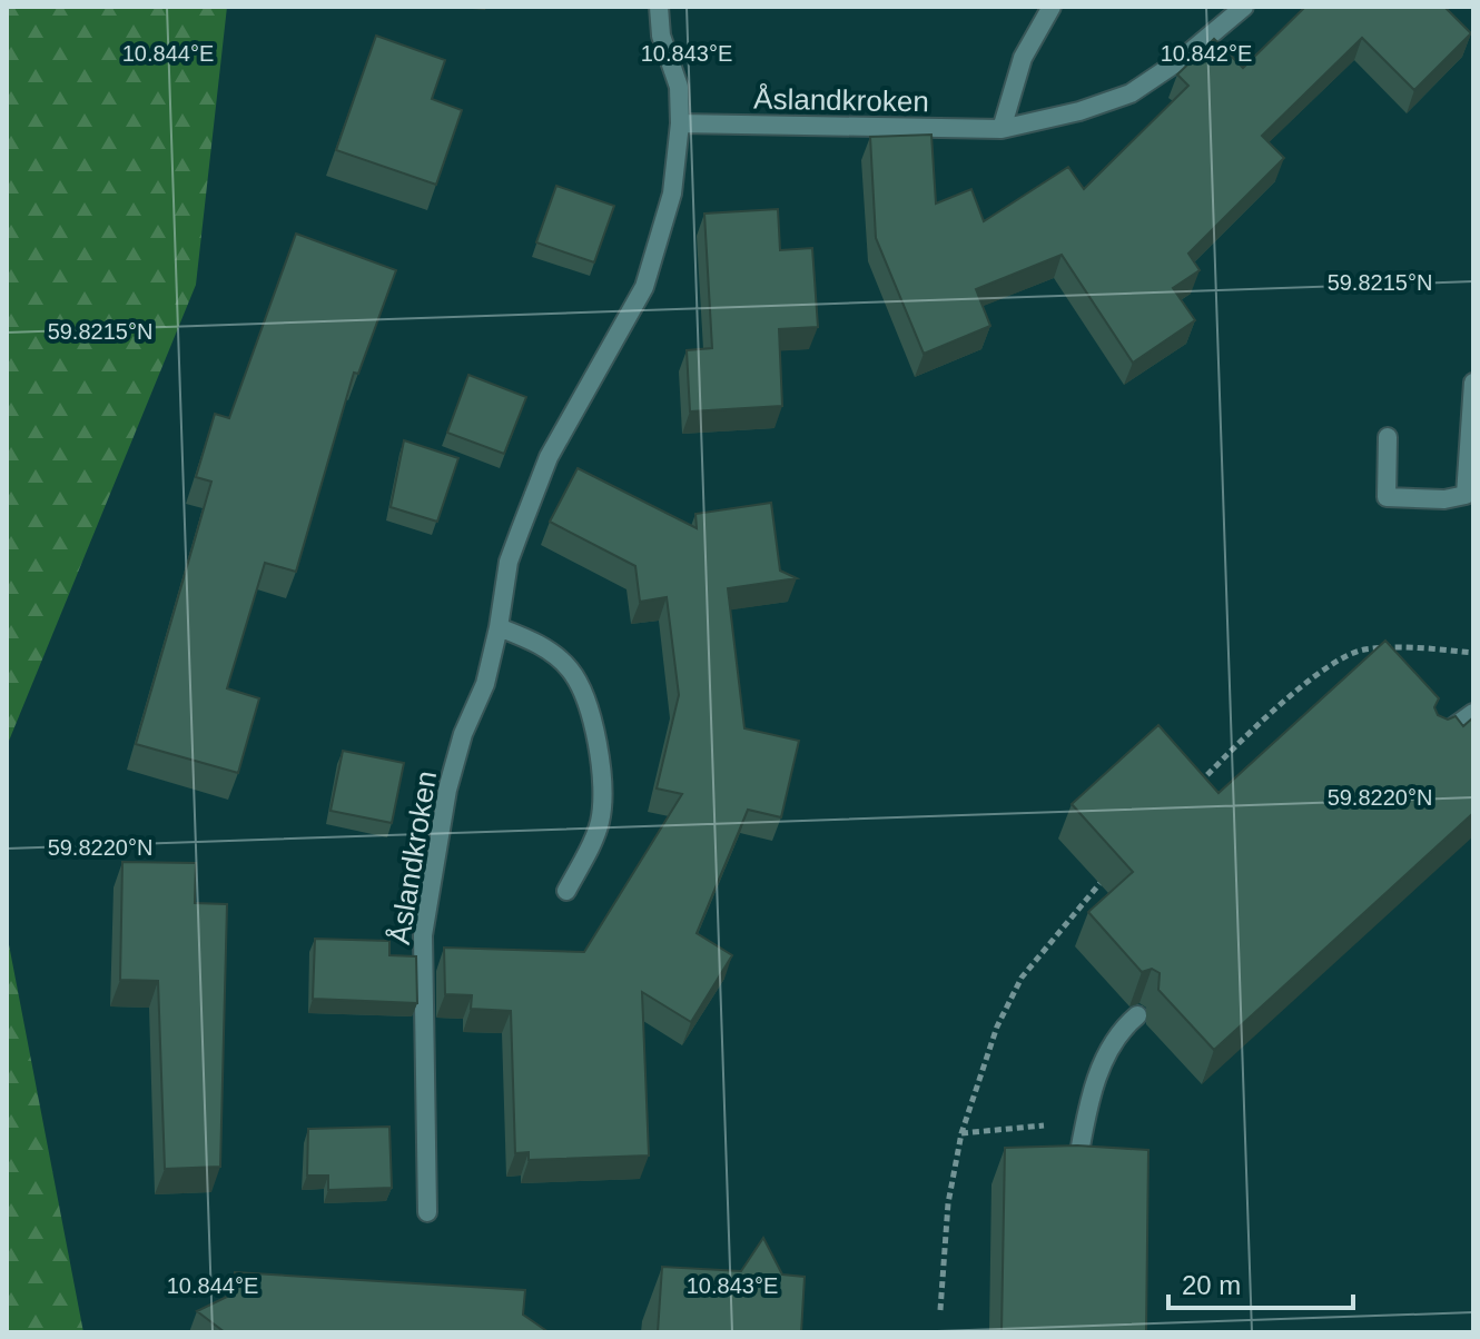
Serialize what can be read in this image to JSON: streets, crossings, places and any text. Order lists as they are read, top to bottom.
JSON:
{
  "streets": {
    "lane": ["Åslandkroken"]
  },
  "scale_bar": "20 m",
  "coordinates": [
    "10.844°E",
    "10.843°E",
    "10.842°E",
    "59.8215°N",
    "59.8220°N"
  ]
}
